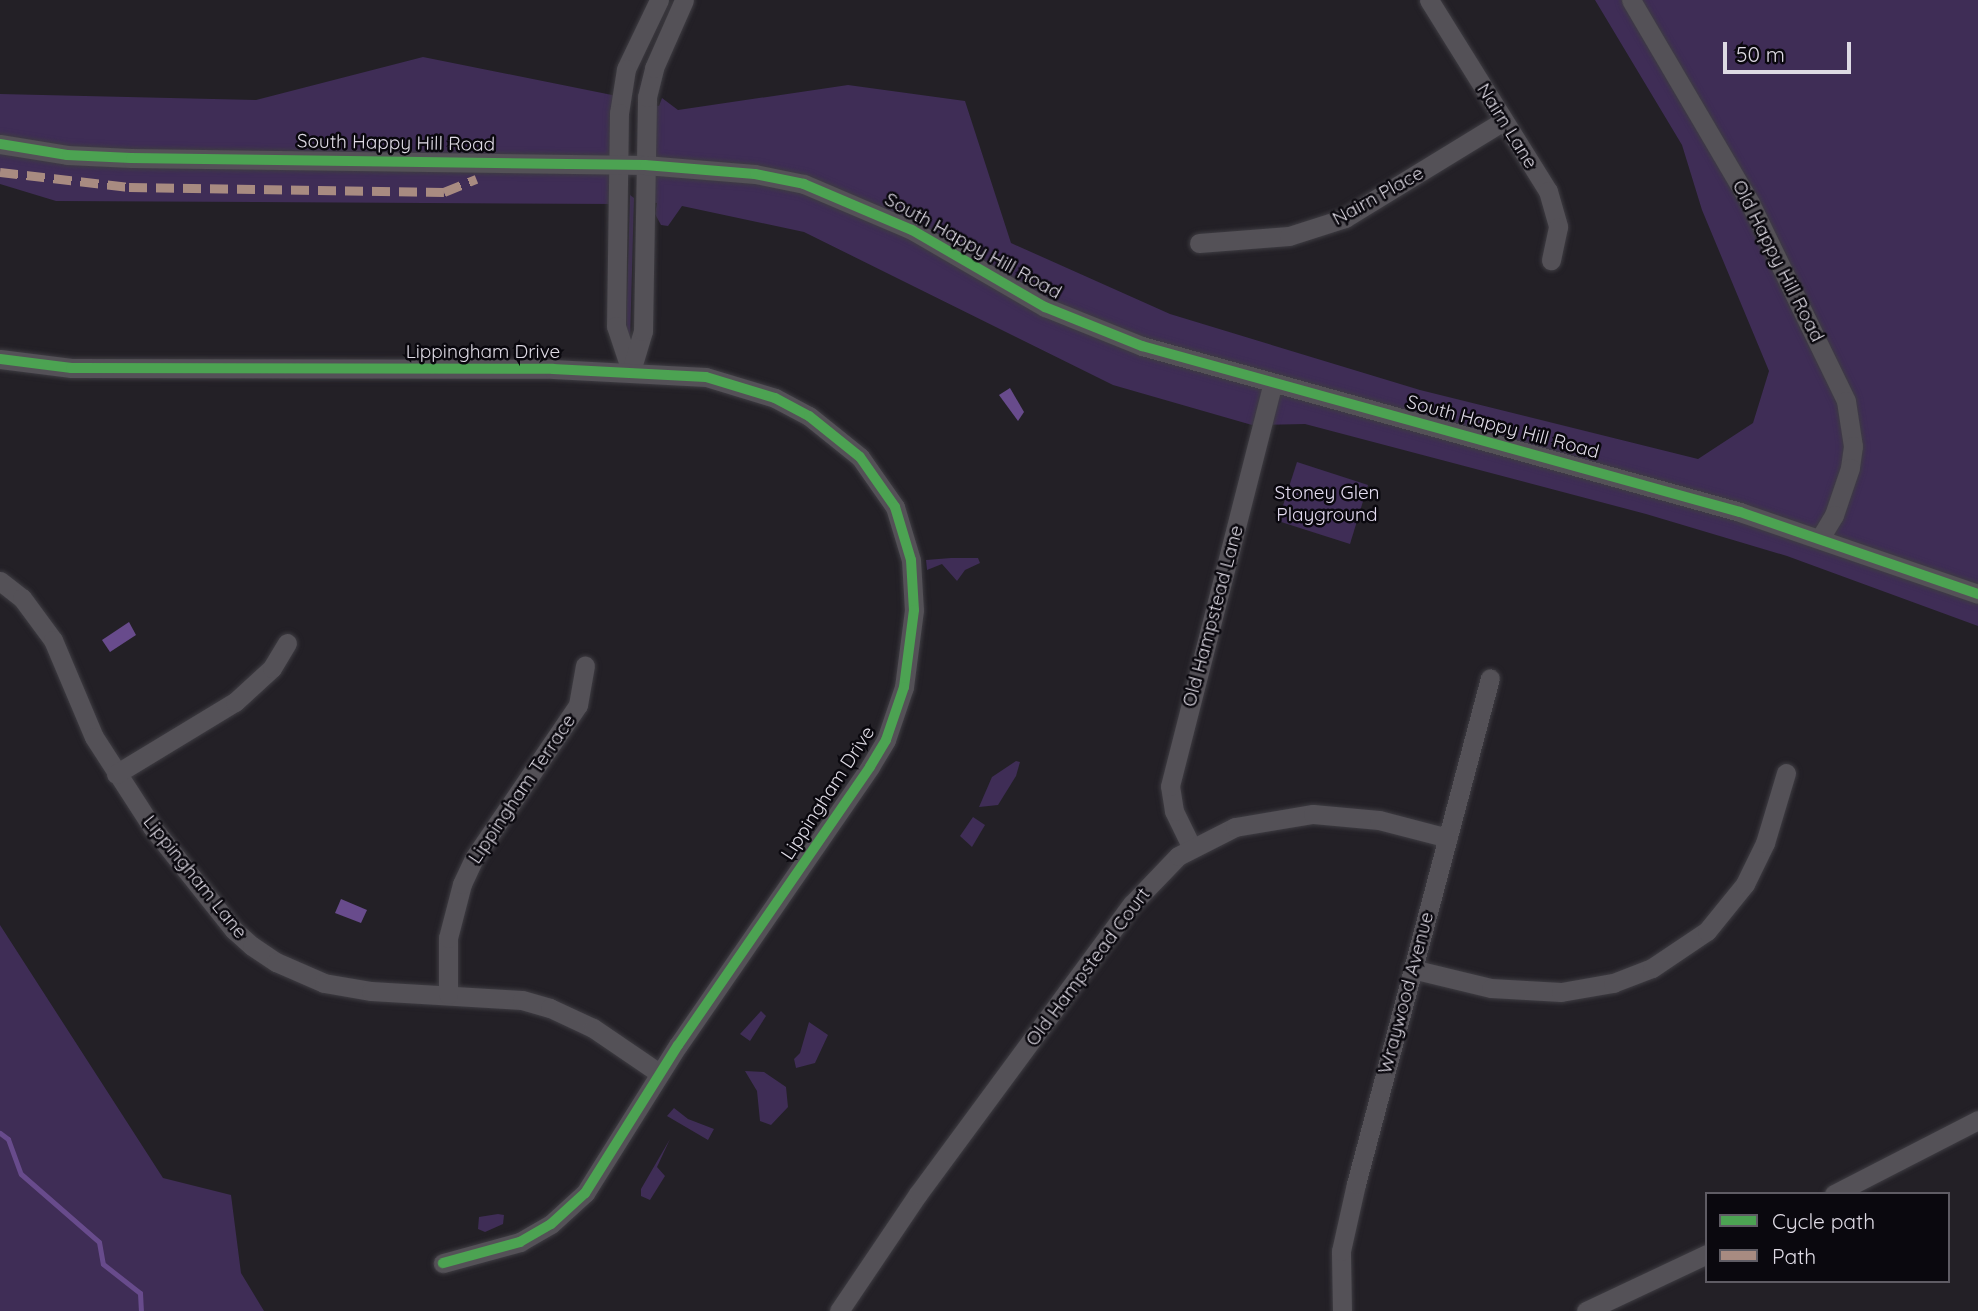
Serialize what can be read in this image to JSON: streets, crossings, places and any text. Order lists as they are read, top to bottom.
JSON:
{
  "streets": {
    "street": [
      "Nairn Lane",
      "South Happy Hill Road",
      "Nairn Place",
      "Old Happy Hill Road",
      "Lippingham Drive",
      "Old Hampstead Lane",
      "Lippingham Terrace",
      "Lippingham Lane",
      "Old Hampstead Court",
      "Wraywood Avenue"
    ]
  },
  "crossings": [
    ["Nairn Lane", "Nairn Place"],
    ["South Happy Hill Road", "Old Happy Hill Road"],
    ["South Happy Hill Road", "Old Hampstead Lane"],
    ["Lippingham Drive", "Lippingham Lane"],
    ["Old Hampstead Lane", "Old Hampstead Court"],
    ["Lippingham Terrace", "Lippingham Lane"],
    ["Old Hampstead Court", "Wraywood Avenue"]
  ],
  "parks": ["Stoney Glen Playground"],
  "legend": ["Cycle path", "Path"],
  "scale_bar": "50 m"
}
